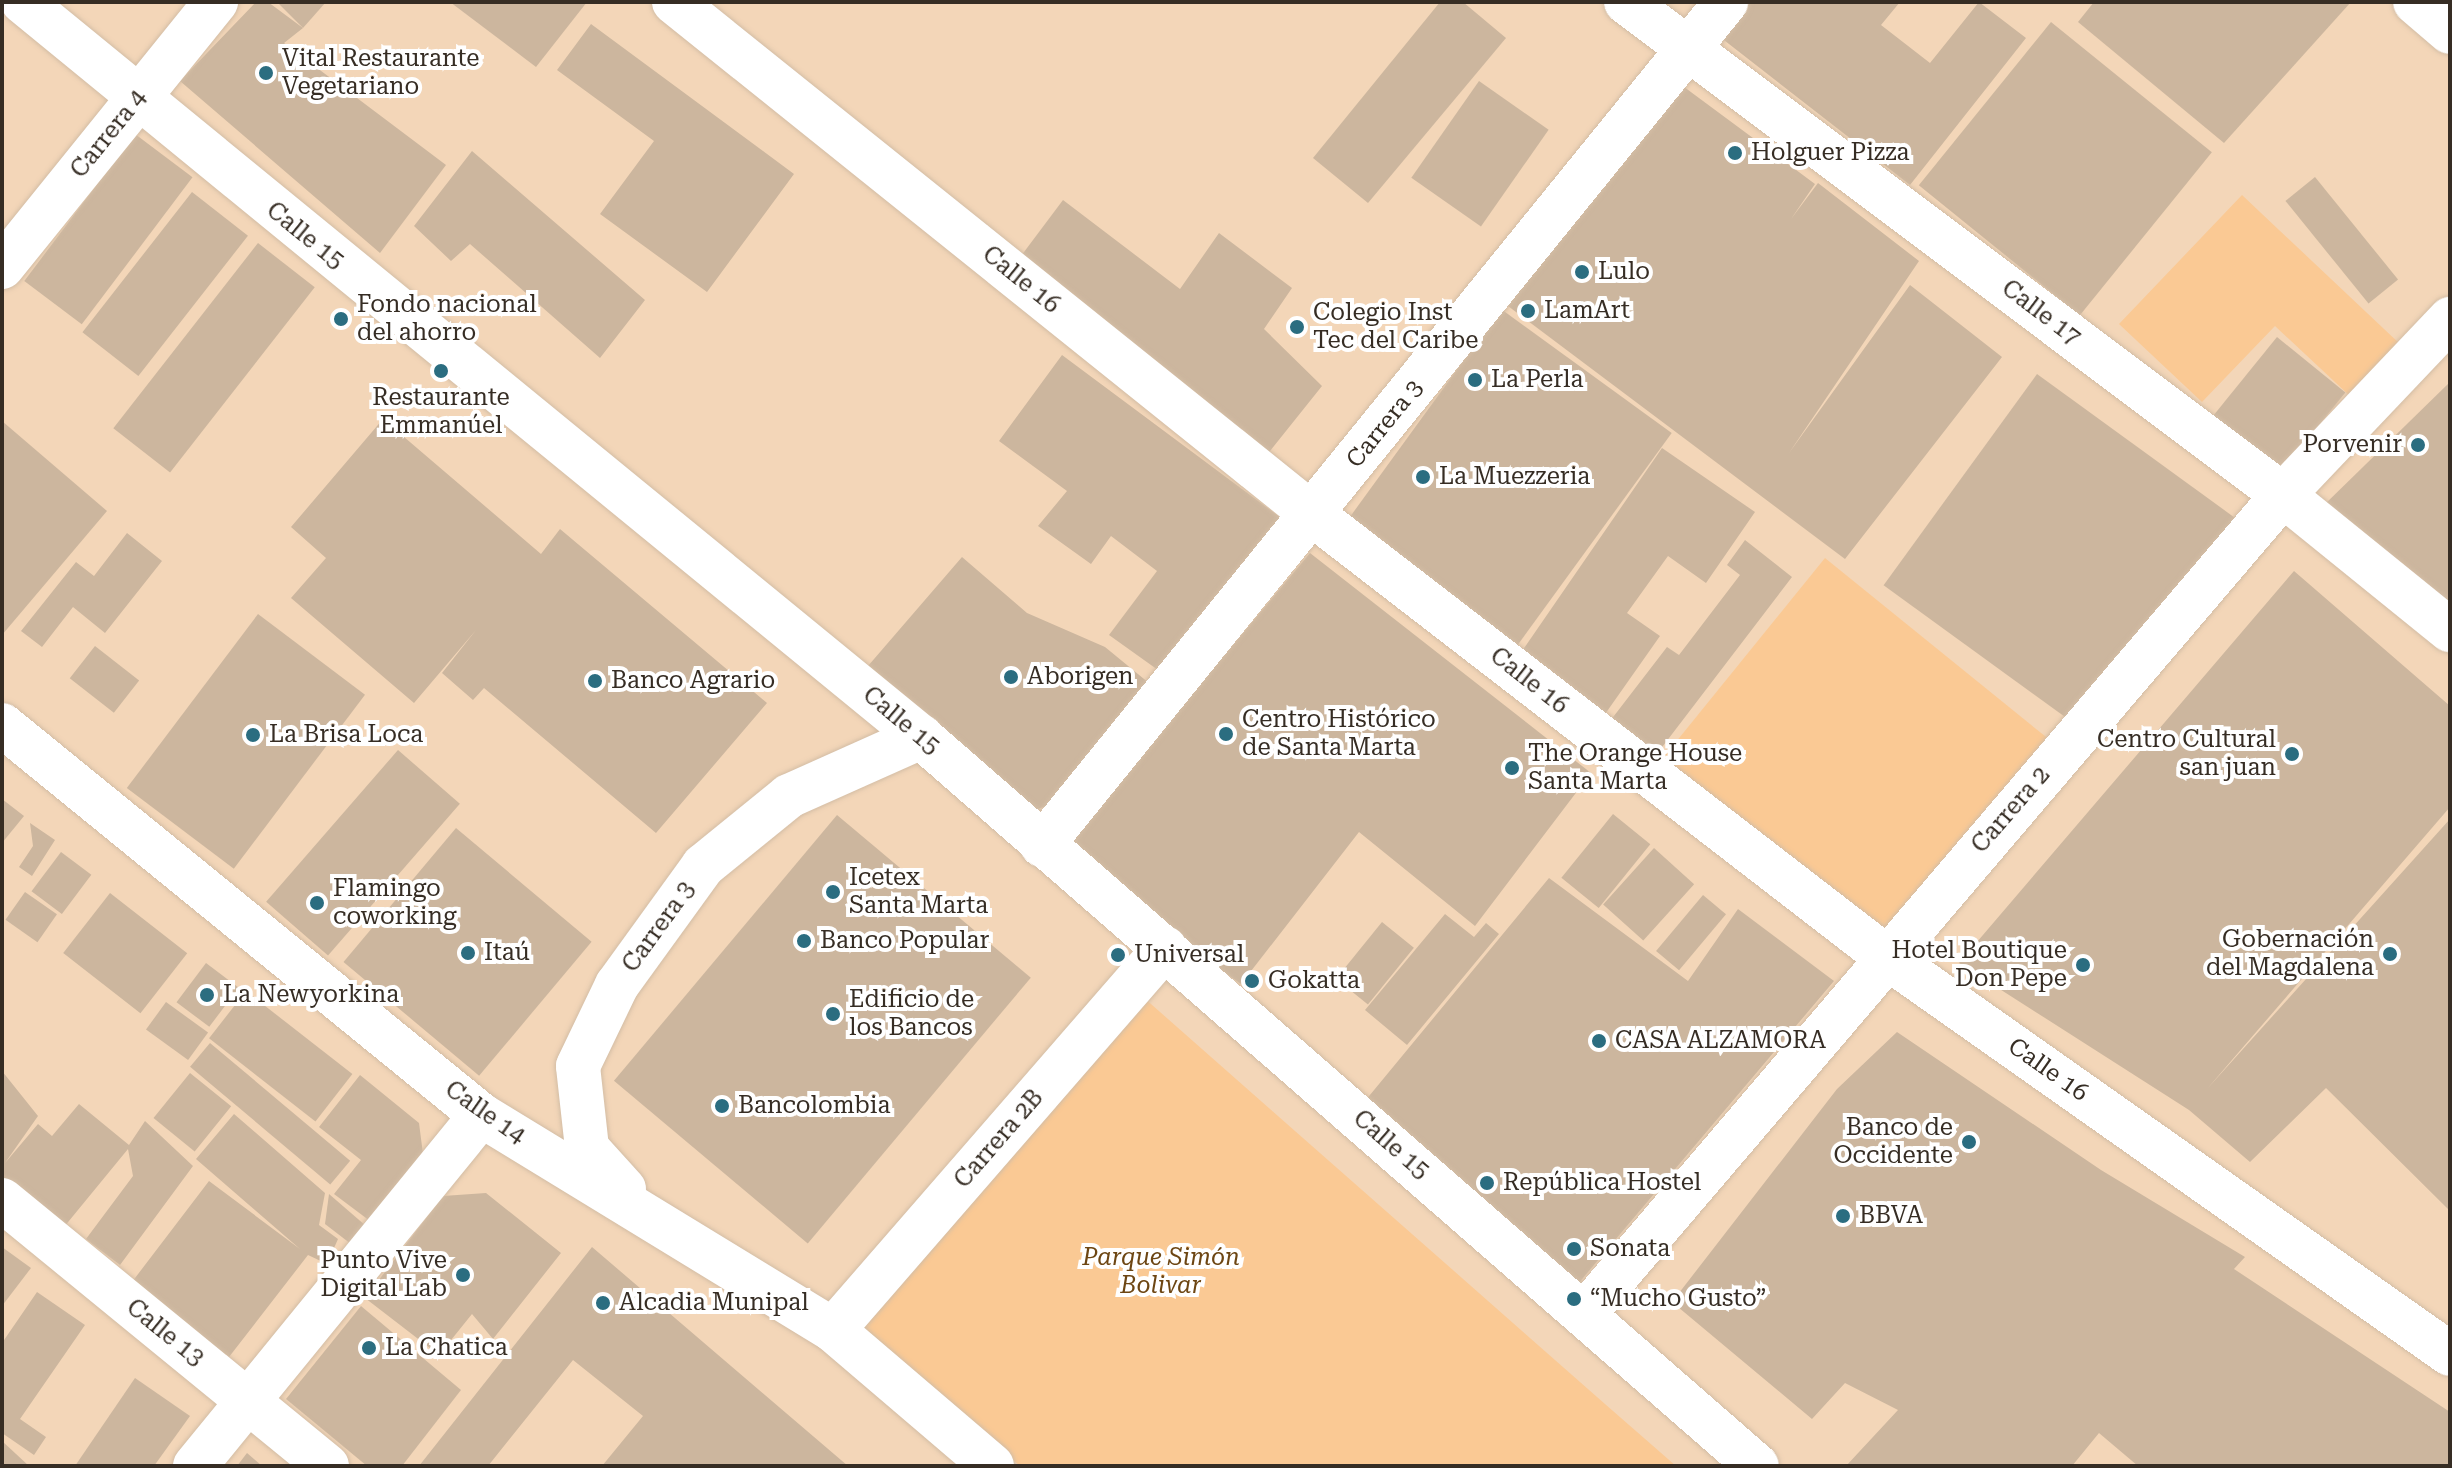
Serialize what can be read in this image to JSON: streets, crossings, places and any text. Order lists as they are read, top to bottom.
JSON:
{
  "streets": {
    "street": [
      "Carrera 4",
      "Calle 15",
      "Calle 16",
      "Calle 17",
      "Carrera 3",
      "Carrera 2",
      "Calle 14",
      "Carrera 2B",
      "Calle 13"
    ]
  },
  "crossings": [
    ["Carrera 4", "Calle 15"],
    ["Calle 15", "Carrera 3"],
    ["Calle 15", "Carrera 2"],
    ["Calle 15", "Carrera 2B"],
    ["Calle 16", "Carrera 3"],
    ["Calle 16", "Carrera 2"],
    ["Calle 17", "Carrera 3"],
    ["Calle 17", "Carrera 2"],
    ["Carrera 3", "Calle 14"],
    ["Calle 14", "Carrera 2B"]
  ],
  "parks": ["Parque Simón Bolivar"],
  "places": [
    "Vital Restaurante Vegetariano",
    "Holguer Pizza",
    "Lulo",
    "LamArt",
    "Fondo nacional del ahorro",
    "Colegio Inst Tec del Caribe",
    "Restaurante Emmanúel",
    "La Perla",
    "Porvenir",
    "La Muezzeria",
    "Aborigen",
    "Banco Agrario",
    "Centro Histórico de Santa Marta",
    "La Brisa Loca",
    "Centro Cultural san juan",
    "The Orange House Santa Marta",
    "Icetex Santa Marta",
    "Flamingo coworking",
    "Banco Popular",
    "Itaú",
    "Gobernación del Magdalena",
    "Universal",
    "Hotel Boutique Don Pepe",
    "Gokatta",
    "La Newyorkina",
    "Edificio de los Bancos",
    "CASA ALZAMORA",
    "Bancolombia",
    "Banco de Occidente",
    "República Hostel",
    "BBVA",
    "Sonata",
    "Punto Vive Digital Lab",
    "“Mucho Gusto”",
    "Alcadia Munipal",
    "La Chatica"
  ]
}
